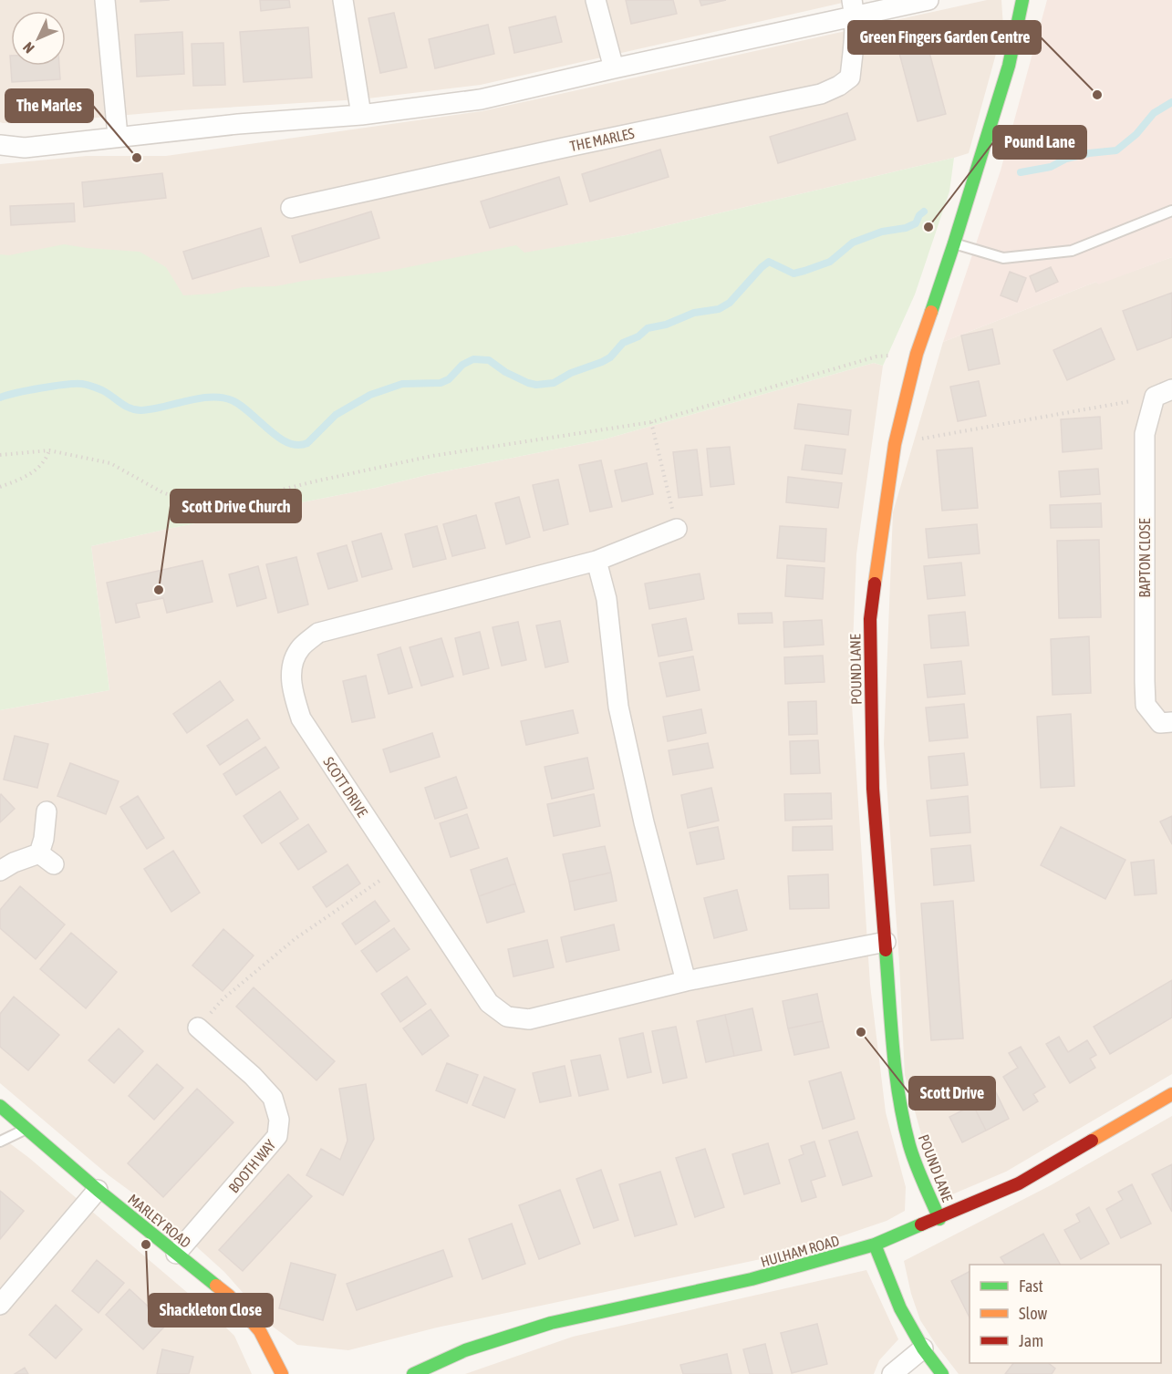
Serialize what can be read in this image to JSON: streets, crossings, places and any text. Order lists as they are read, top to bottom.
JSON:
{
  "streets": {
    "street": [
      "THE MARLES",
      "BAPTON CLOSE",
      "POUND LANE",
      "SCOTT DRIVE",
      "BOOTH WAY",
      "MARLEY ROAD",
      "HULHAM ROAD"
    ]
  },
  "crossings": [
    ["POUND LANE", "SCOTT DRIVE"],
    ["POUND LANE", "HULHAM ROAD"],
    ["BOOTH WAY", "MARLEY ROAD"]
  ],
  "places": [
    "Green Fingers Garden Centre",
    "The Marles",
    "Pound Lane",
    "Scott Drive Church",
    "Scott Drive",
    "Shackleton Close"
  ],
  "legend": ["Fast", "Slow", "Jam"],
  "north": "bottom left"
}
